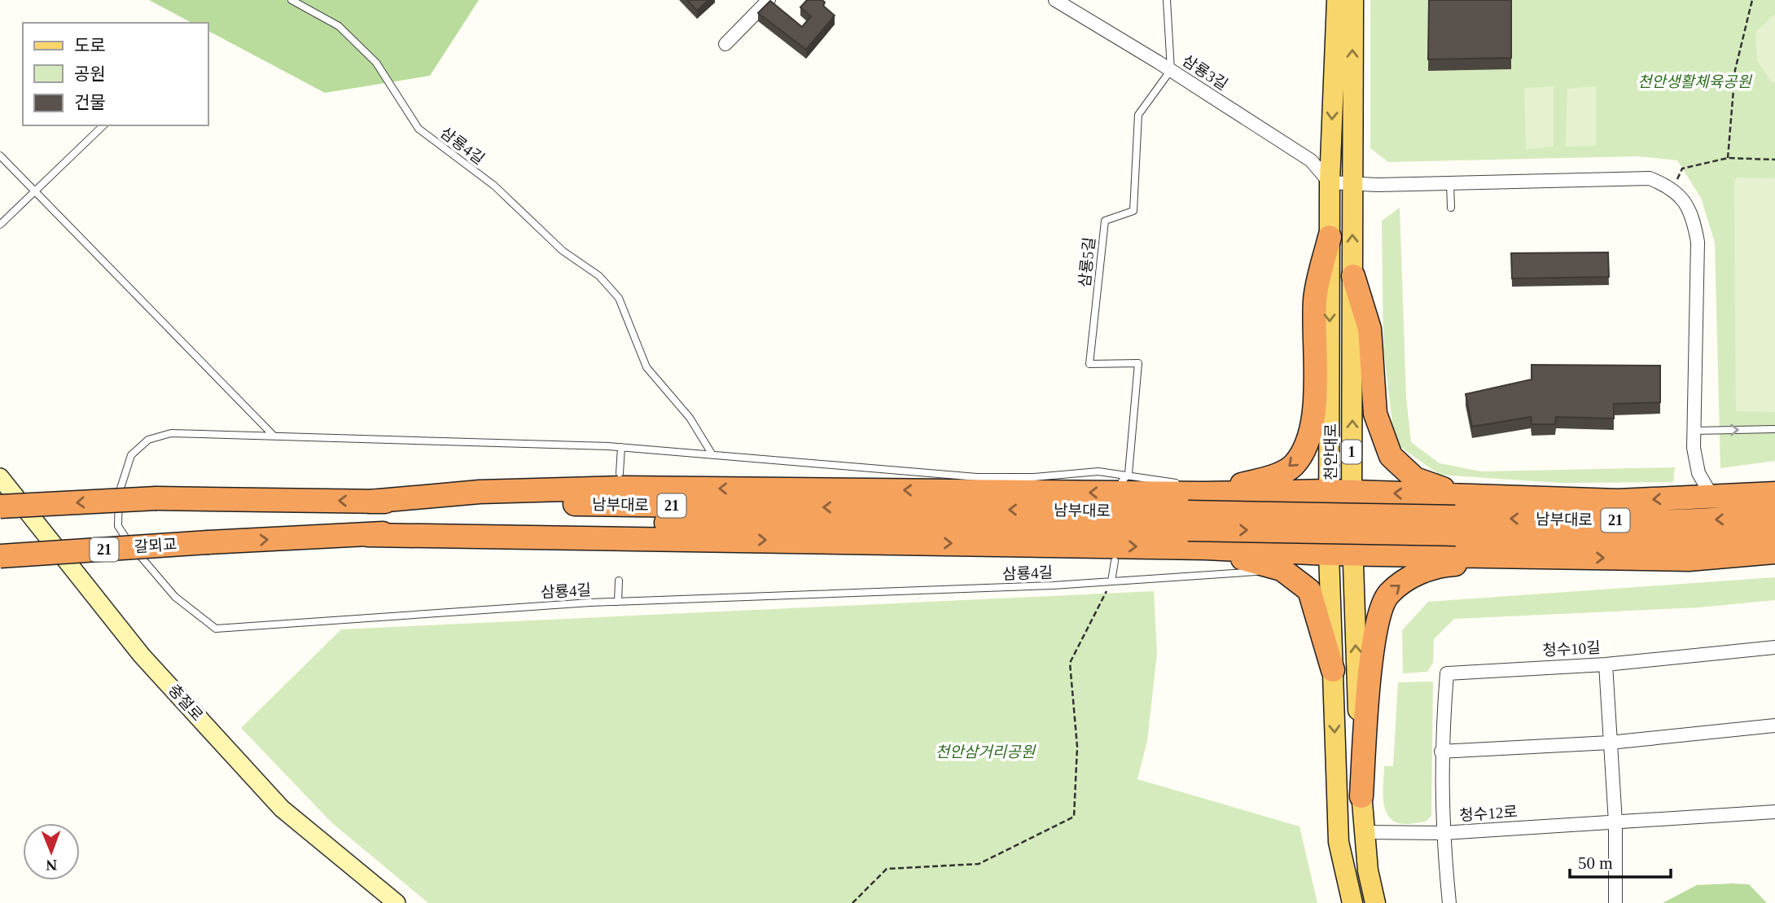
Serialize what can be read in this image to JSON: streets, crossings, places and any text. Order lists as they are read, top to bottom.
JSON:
{
  "streets": {
    "highway": ["남부대로", "21", "갈뫼교"],
    "main road": ["천안대로", "1"],
    "street": [
      "삼룡3길",
      "청수10길",
      "충절로",
      "청수12로"
    ],
    "lane": ["삼룡4길", "삼룡5길"]
  },
  "crossings": [
    ["삼룡3길", "삼룡5길"],
    ["삼룡3길", "천안대로"],
    ["삼룡4길", "삼룡5길"],
    ["천안대로", "청수12로"],
    ["남부대로", "21"],
    ["남부대로", "갈뫼교"],
    ["청수10길", "청수12로"]
  ],
  "parks": ["천안생활체육공원", "천안삼거리공원"],
  "legend": ["도로", "공원", "건물"],
  "scale_bar": "50 m",
  "north": "bottom"
}
